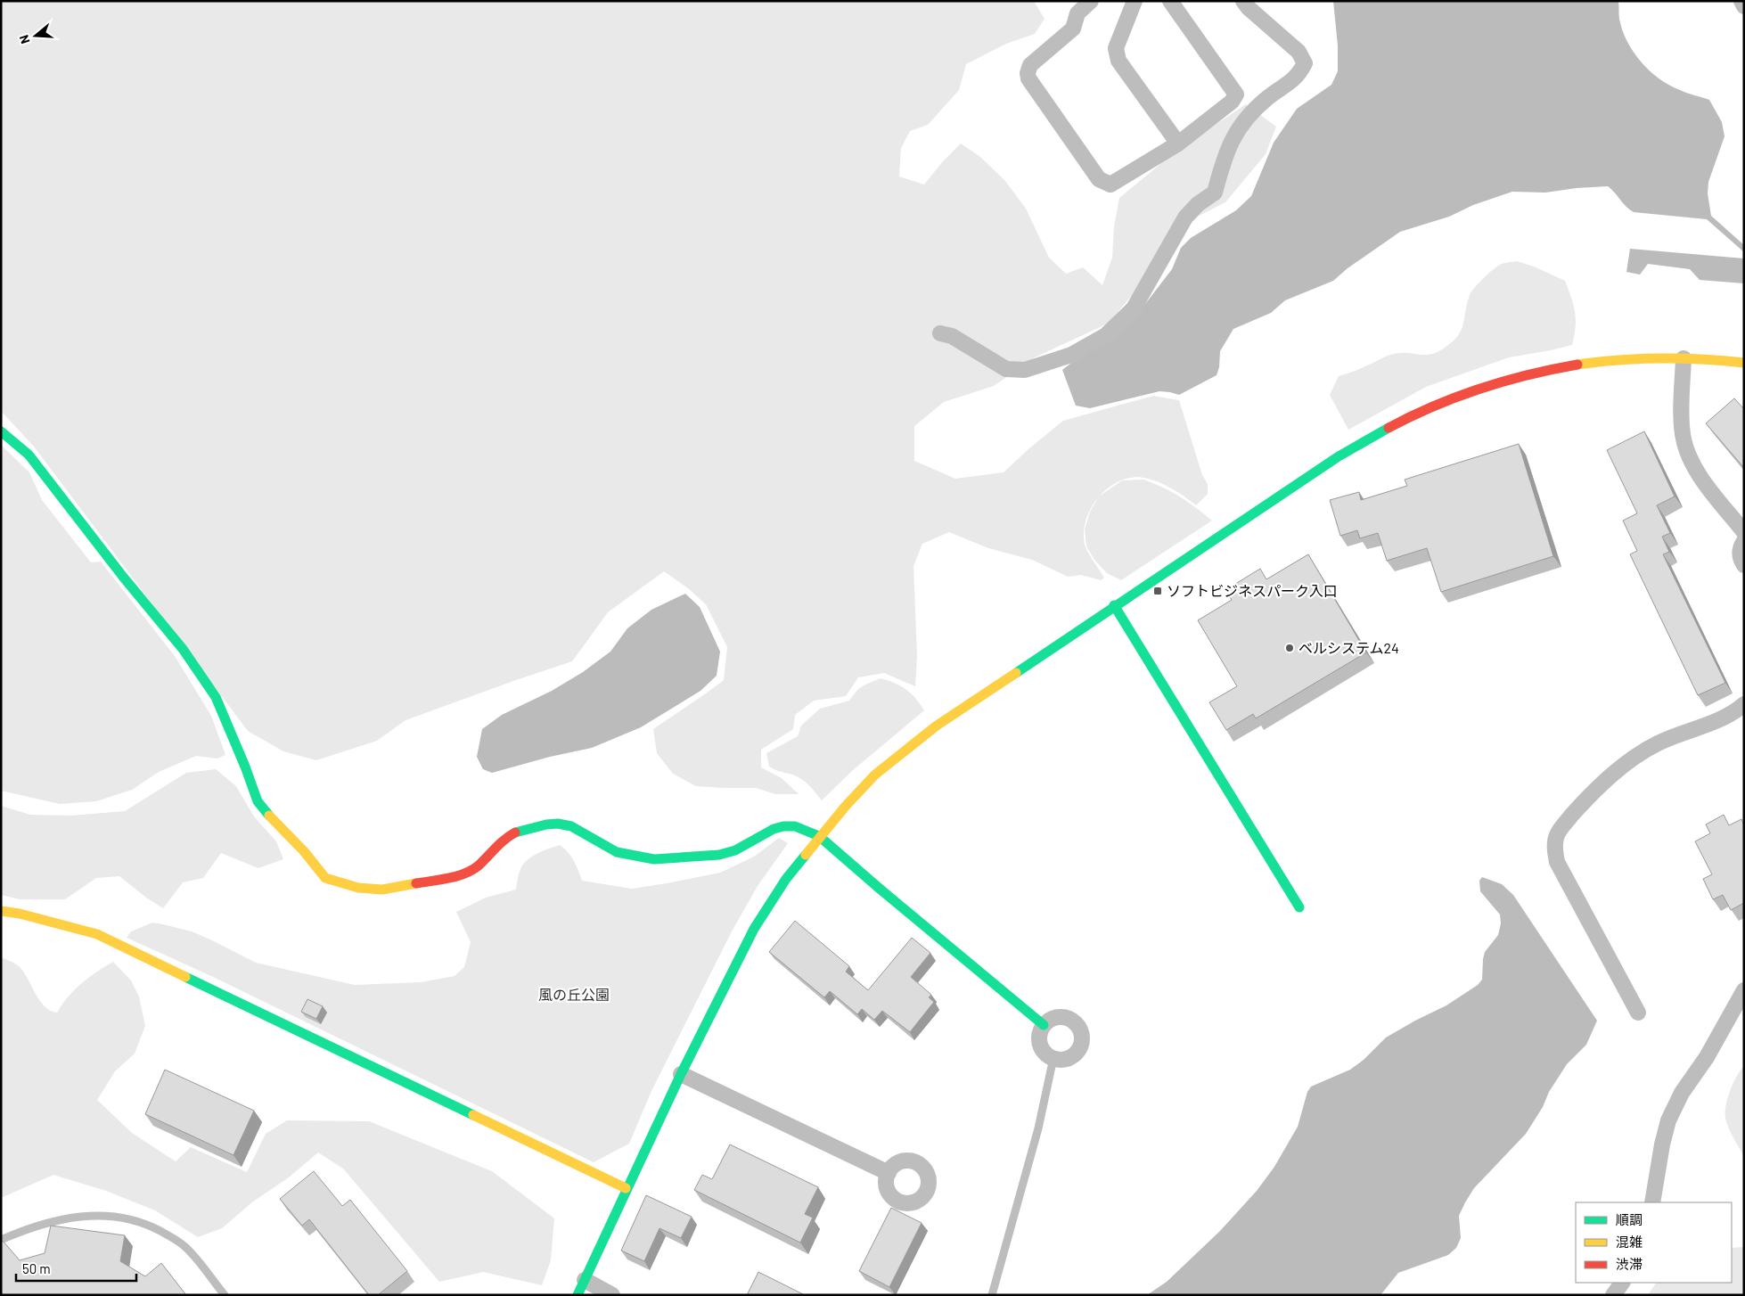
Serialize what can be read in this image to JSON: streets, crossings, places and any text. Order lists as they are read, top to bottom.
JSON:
{
  "parks": ["風の丘公園"],
  "places": {
    "transit": ["ソフトビジネスパーク入口"],
    "other": ["ベルシステム24"]
  },
  "legend": ["順調", "混雑", "渋滞"],
  "scale_bar": "50 m",
  "north": "left"
}
